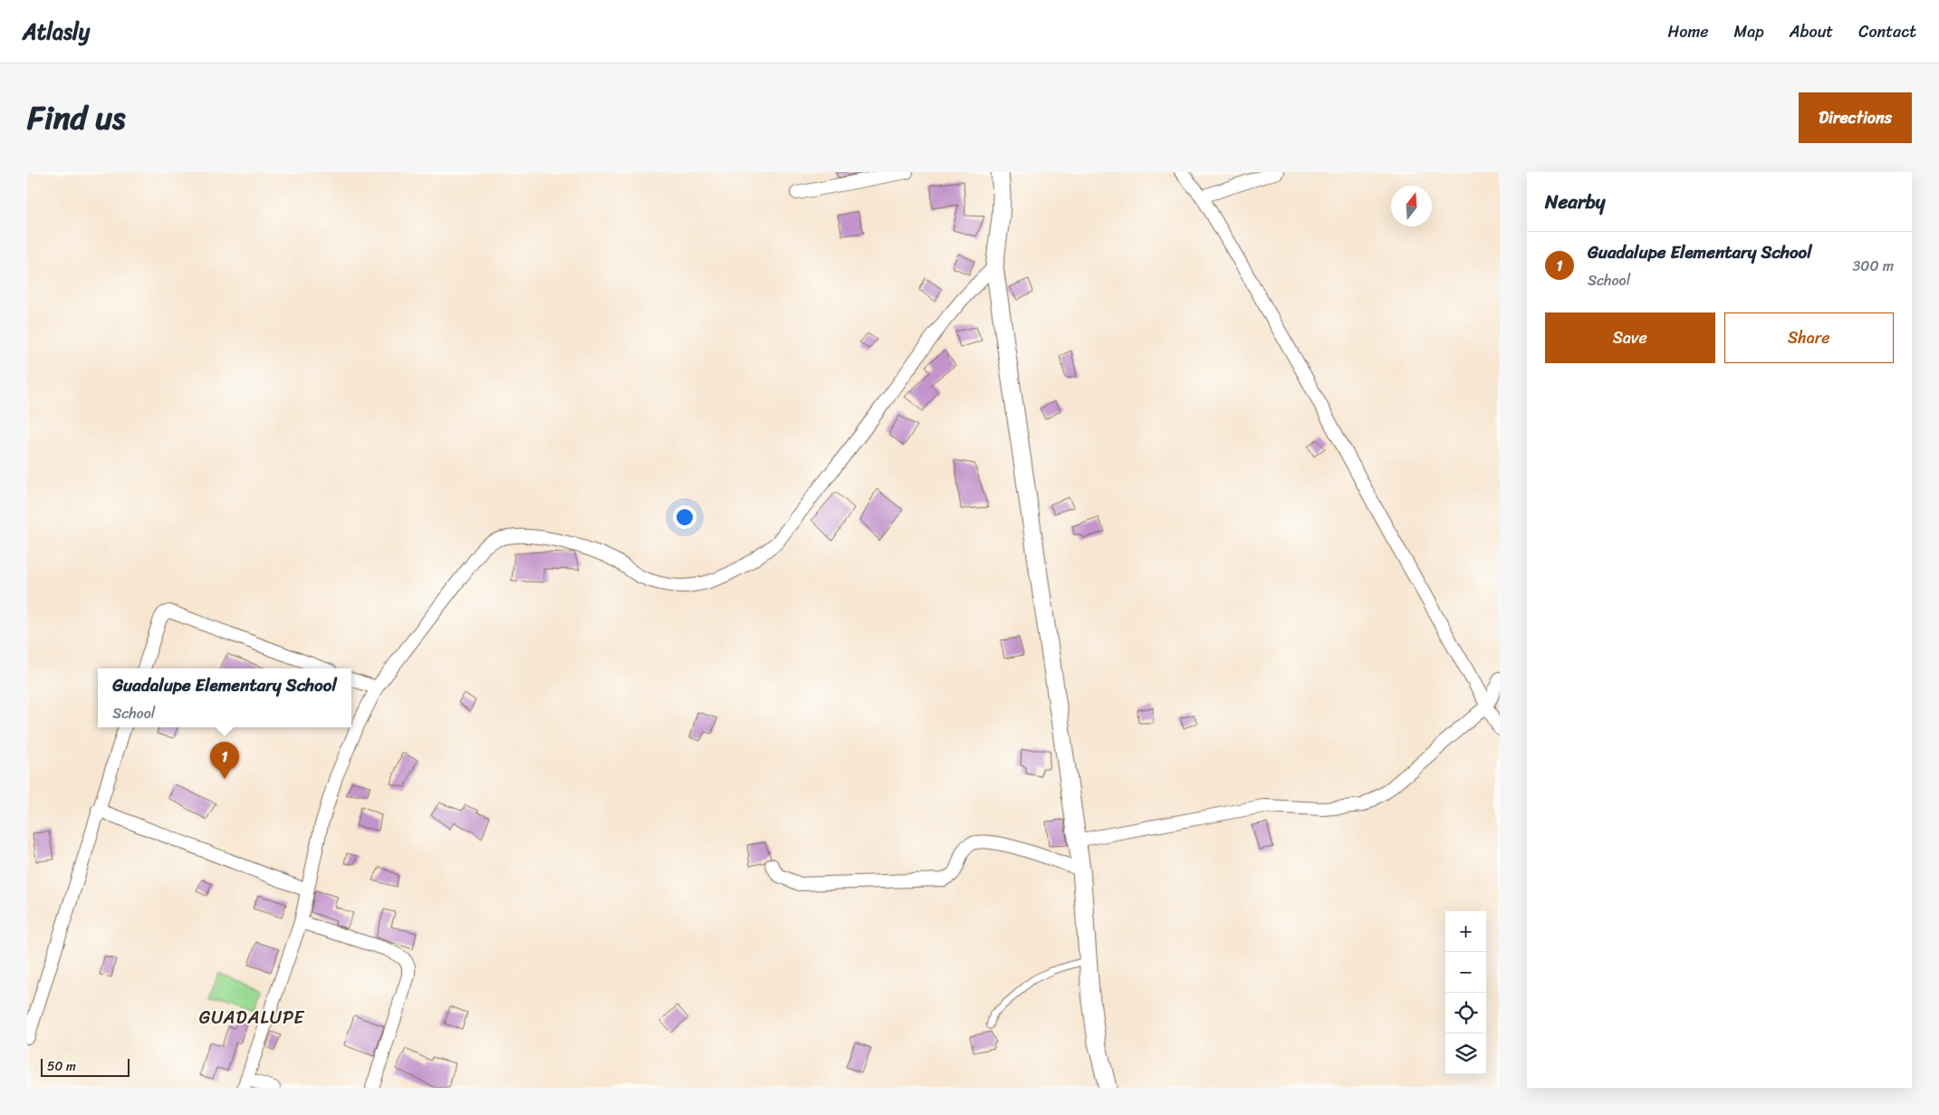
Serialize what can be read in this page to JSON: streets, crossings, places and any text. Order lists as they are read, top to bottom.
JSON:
{
  "districts": ["GUADALUPE"],
  "scale_bar": "50 m",
  "north": "top",
  "page": {
    "header": "Atlasly",
    "nav": [
      "Home",
      "Map",
      "About",
      "Contact"
    ],
    "title": "Find us",
    "buttons": [
      "Directions",
      ["Save", "Share"]
    ],
    "heading": "Nearby",
    "list": [
      {
        "mark": "1",
        "name": "Guadalupe Elementary School",
        "note": "School",
        "value": "300 m"
      }
    ],
    "popup": ["Guadalupe Elementary School", "School"],
    "pins": "1",
    "map_buttons": ["+", "−"],
    "scale": "50 m"
  }
}
